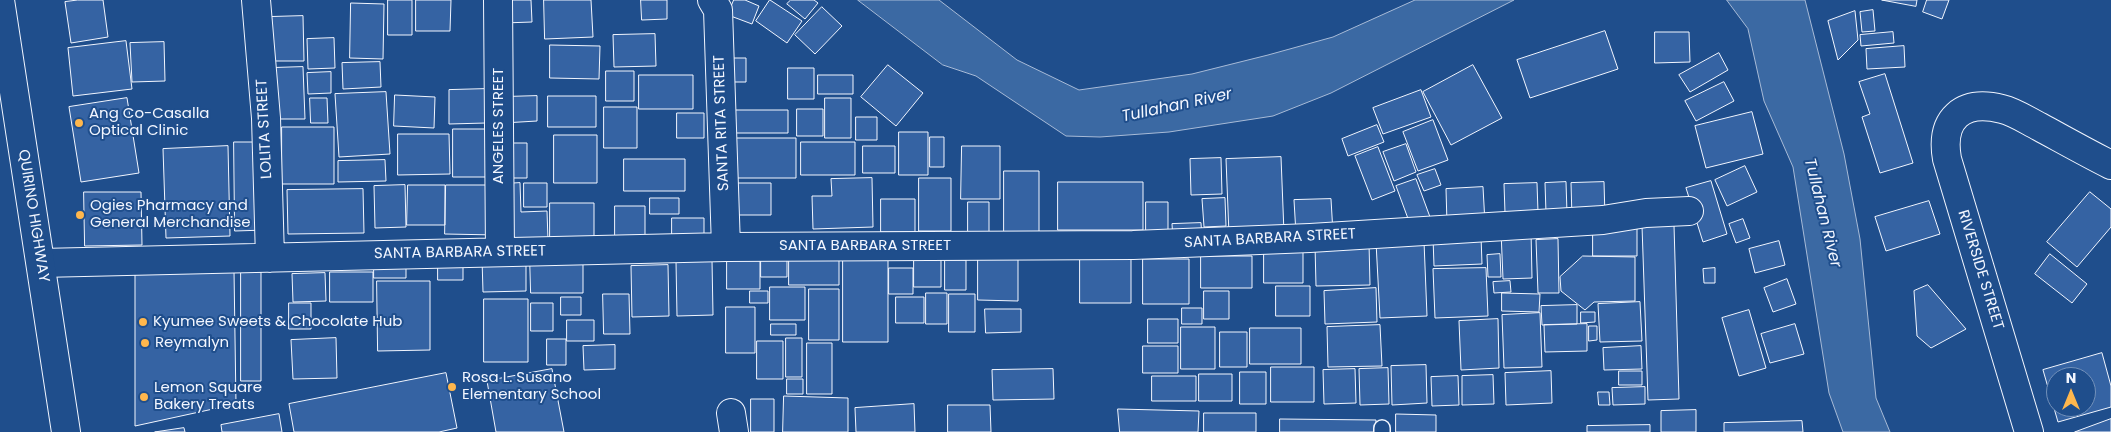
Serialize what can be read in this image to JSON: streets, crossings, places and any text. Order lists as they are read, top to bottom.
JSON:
{
  "streets": {
    "street": [
      "SANTA RITA STREET",
      "ANGELES STREET",
      "LOLITA STREET",
      "QUIRINO HIGHWAY",
      "SANTA BARBARA STREET",
      "RIVERSIDE STREET"
    ]
  },
  "crossings": [
    ["SANTA RITA STREET", "SANTA BARBARA STREET"],
    ["ANGELES STREET", "SANTA BARBARA STREET"],
    ["LOLITA STREET", "SANTA BARBARA STREET"],
    ["QUIRINO HIGHWAY", "SANTA BARBARA STREET"]
  ],
  "water": ["Tullahan River"],
  "places": [
    "Ang Co-Casalla Optical Clinic",
    "Ogies Pharmacy and General Merchandise",
    "Kyumee Sweets & Chocolate Hub",
    "Reymalyn",
    "Rosa L. Susano Elementary School",
    "Lemon Square Bakery Treats"
  ],
  "north": "top"
}
